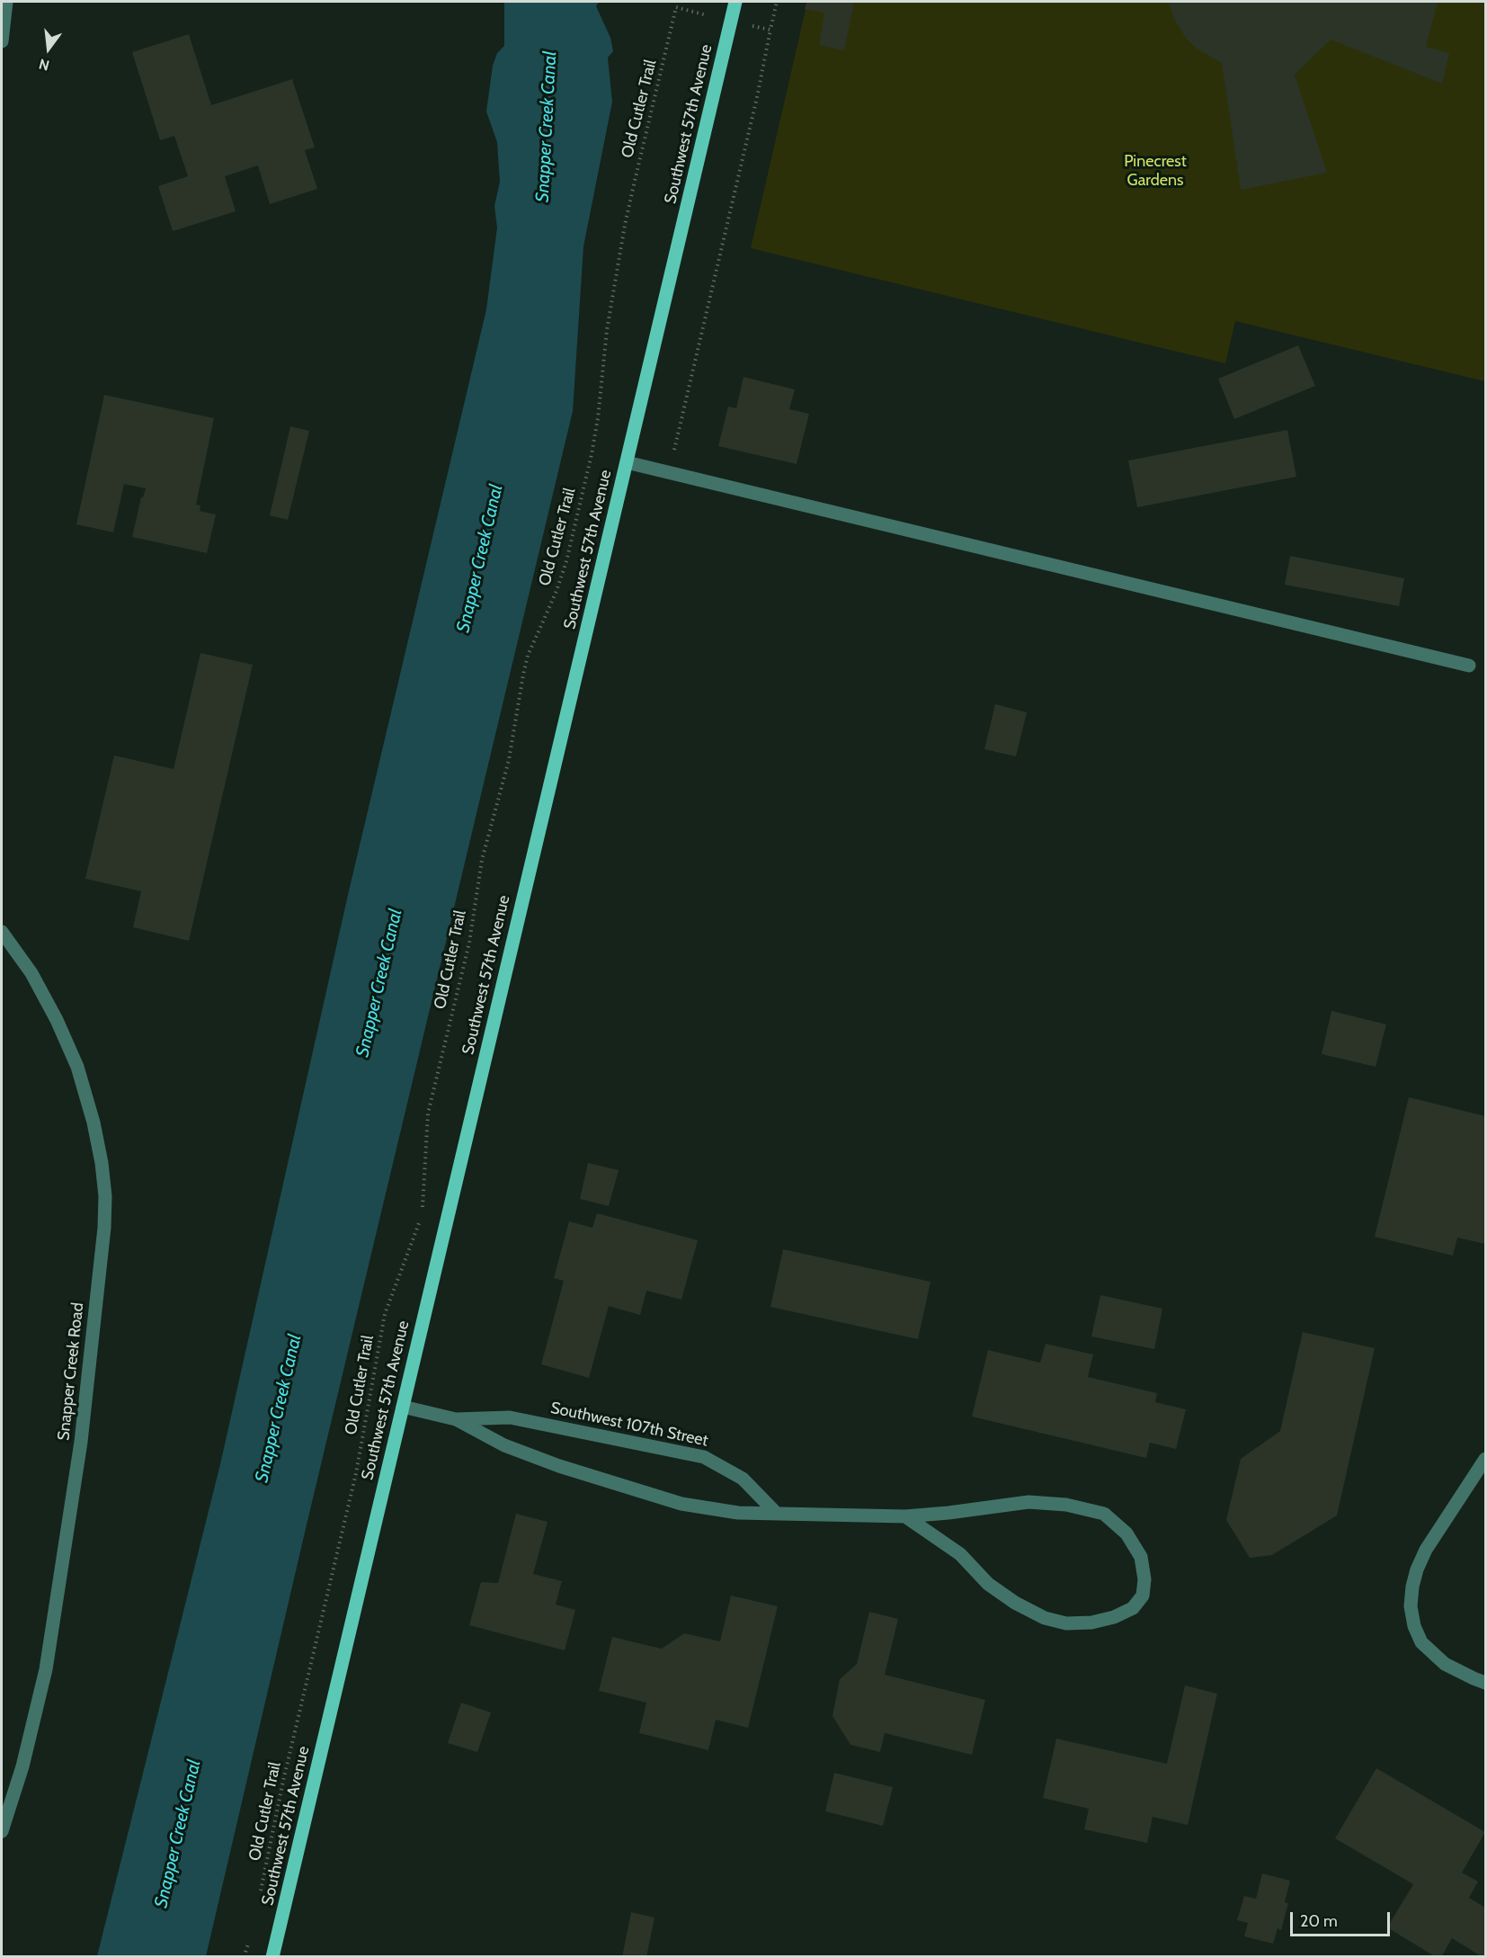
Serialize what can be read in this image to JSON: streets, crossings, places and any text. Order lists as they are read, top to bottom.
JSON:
{
  "streets": {
    "main road": ["Southwest 57th Avenue"],
    "street": ["Snapper Creek Road", "Southwest 107th Street"],
    "path": ["Old Cutler Trail"]
  },
  "crossings": [
    ["Southwest 57th Avenue", "Southwest 107th Street"]
  ],
  "water": ["Snapper Creek Canal"],
  "parks": ["Pinecrest Gardens"],
  "scale_bar": "20 m",
  "north": "bottom"
}
